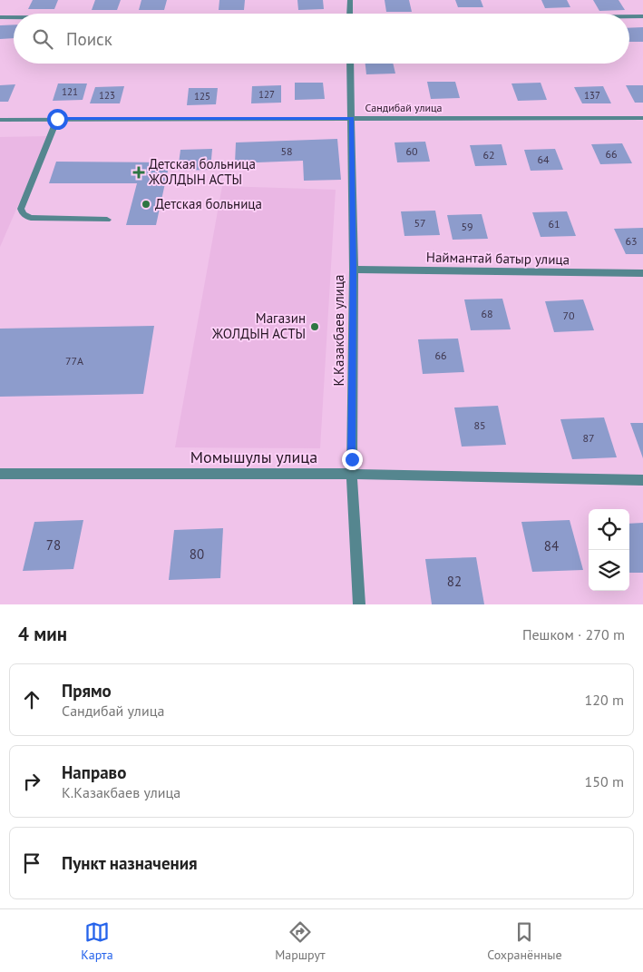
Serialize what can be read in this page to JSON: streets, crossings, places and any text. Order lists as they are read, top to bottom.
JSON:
{
  "streets": {
    "street": [
      "Сандибай улица",
      "Наймантай батыр улица",
      "К.Казакбаев улица",
      "Момышулы улица"
    ]
  },
  "crossings": [
    ["Сандибай улица", "К.Казакбаев улица"],
    ["Наймантай батыр улица", "К.Казакбаев улица"],
    ["К.Казакбаев улица", "Момышулы улица"]
  ],
  "places": {
    "health": ["Детская больница ЖОЛДЫН АСТЫ"],
    "other": ["Детская больница", "Магазин ЖОЛДЫН АСТЫ"]
  },
  "house_numbers": [
    "121",
    "127",
    "123",
    "137",
    "125",
    "58",
    "60",
    "66",
    "62",
    "64",
    "57",
    "61",
    "59",
    "63",
    "68",
    "70",
    "66",
    "77А",
    "85",
    "87",
    "78",
    "84",
    "80",
    "82"
  ],
  "page": {
    "search": "Поиск",
    "heading": ["4 мин", "Пешком · 270 m"],
    "list": [
      ["Прямо", "Сандибай улица", "120 m"],
      ["Направо", "К.Казакбаев улица", "150 m"],
      "Пункт назначения"
    ],
    "nav": ["Карта", "Маршрут", "Сохранённые"]
  }
}
